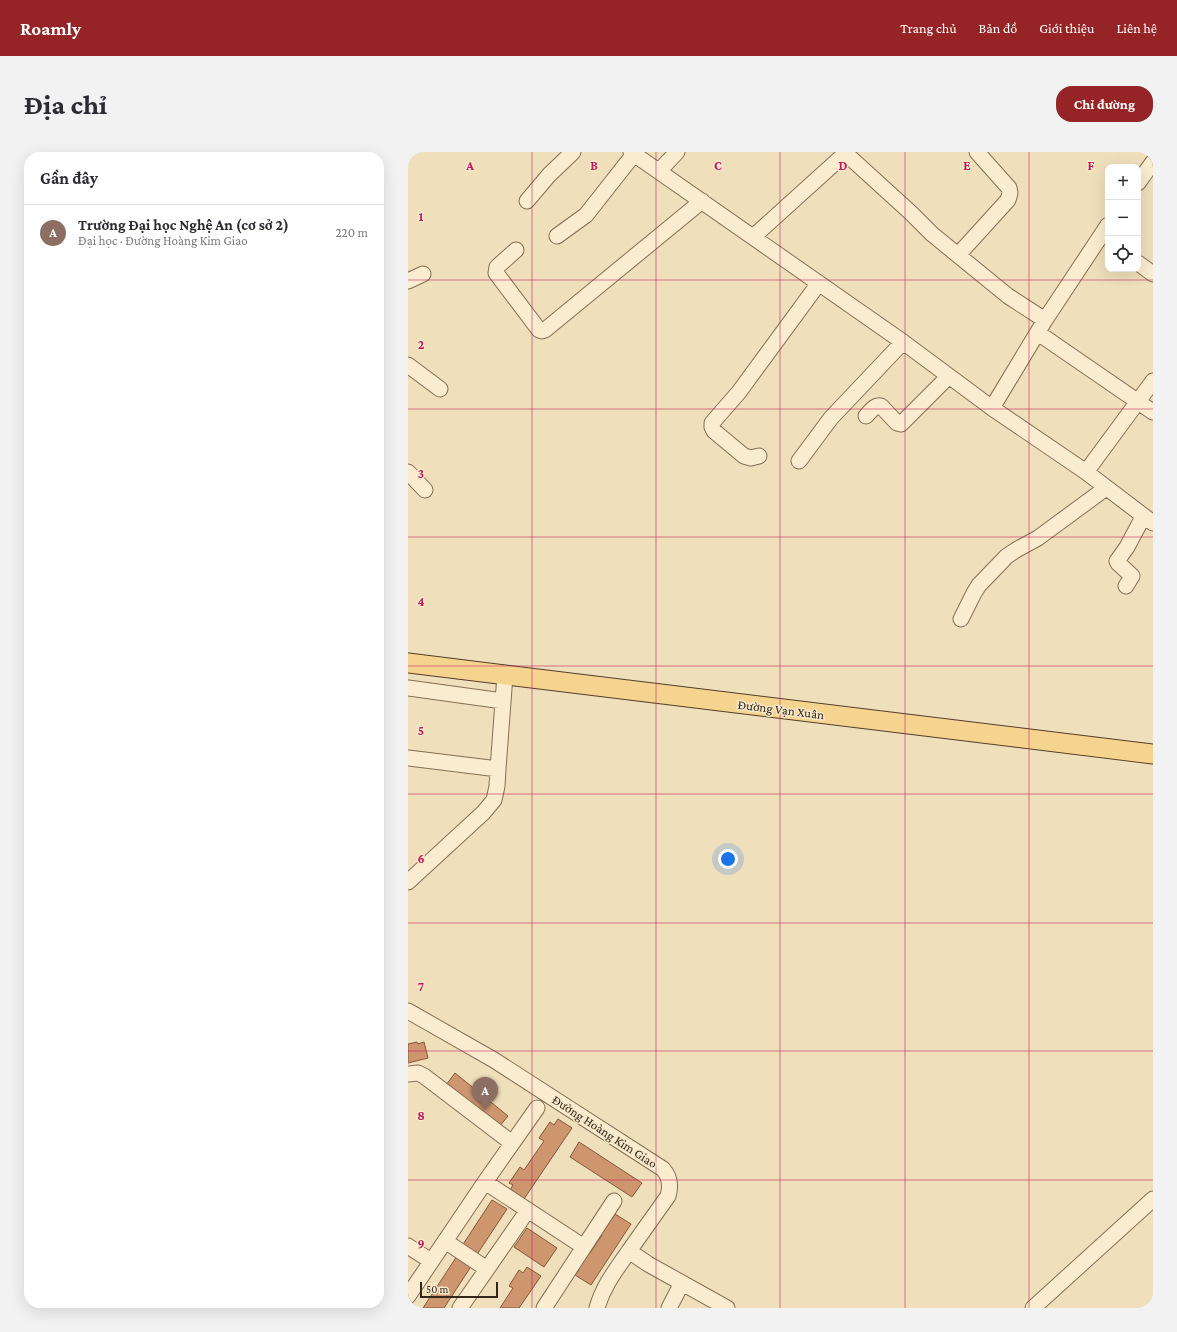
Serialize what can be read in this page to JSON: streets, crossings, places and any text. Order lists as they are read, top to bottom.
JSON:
{
  "streets": {
    "main road": ["Đường Vạn Xuân"],
    "street": ["Đường Hoàng Kim Giao"]
  },
  "scale_bar": "50 m",
  "page": {
    "header": "Roamly",
    "nav": [
      "Trang chủ",
      "Bản đồ",
      "Giới thiệu",
      "Liên hệ"
    ],
    "buttons": "Chỉ đường",
    "title": "Địa chỉ",
    "heading": "Gần đây",
    "map_buttons": ["+", "−"],
    "list": [
      {
        "mark": "A",
        "name": "Trường Đại học Nghệ An (cơ sở 2)",
        "note": "Đại học · Đường Hoàng Kim Giao",
        "value": "220 m"
      }
    ],
    "pins": "A",
    "scale": "50 m"
  },
  "grid": {
    "columns": [
      "A",
      "B",
      "C",
      "D",
      "E",
      "F"
    ],
    "rows": [
      "1",
      "2",
      "3",
      "4",
      "5",
      "6",
      "7",
      "8",
      "9"
    ]
  }
}
